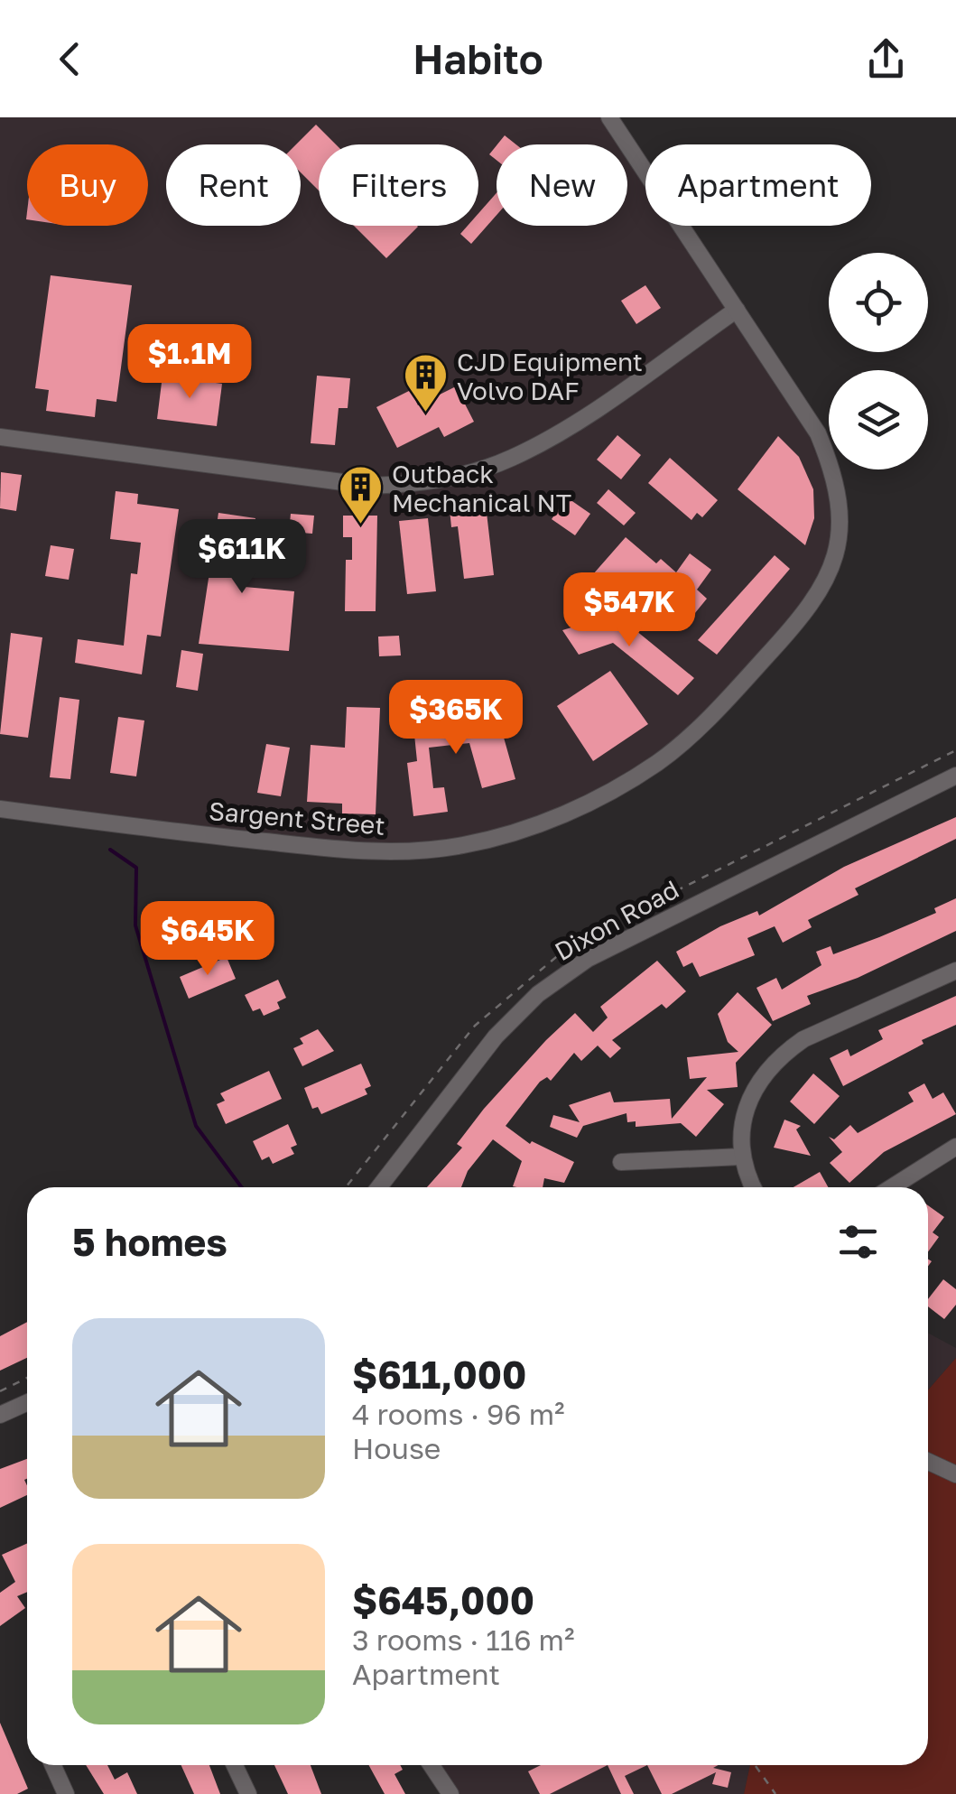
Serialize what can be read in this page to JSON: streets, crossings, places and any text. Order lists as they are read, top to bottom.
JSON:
{
  "streets": {
    "street": ["Sargent Street", "Dixon Road"]
  },
  "places": {
    "building": ["CJD Equipment Volvo DAF", "Outback Mechanical NT"]
  },
  "page": {
    "header": "Habito",
    "chip": [
      "Buy",
      "Rent",
      "Filters",
      "New",
      "Apartment"
    ],
    "price": [
      "$1.1M",
      "$611K",
      "$547K",
      "$365K",
      "$645K"
    ],
    "heading": "5 homes",
    "list": [
      {
        "name": "$611,000",
        "note": "4 rooms · 96 m² · House"
      },
      {
        "name": "$645,000",
        "note": "3 rooms · 116 m² · Apartment"
      }
    ]
  }
}
